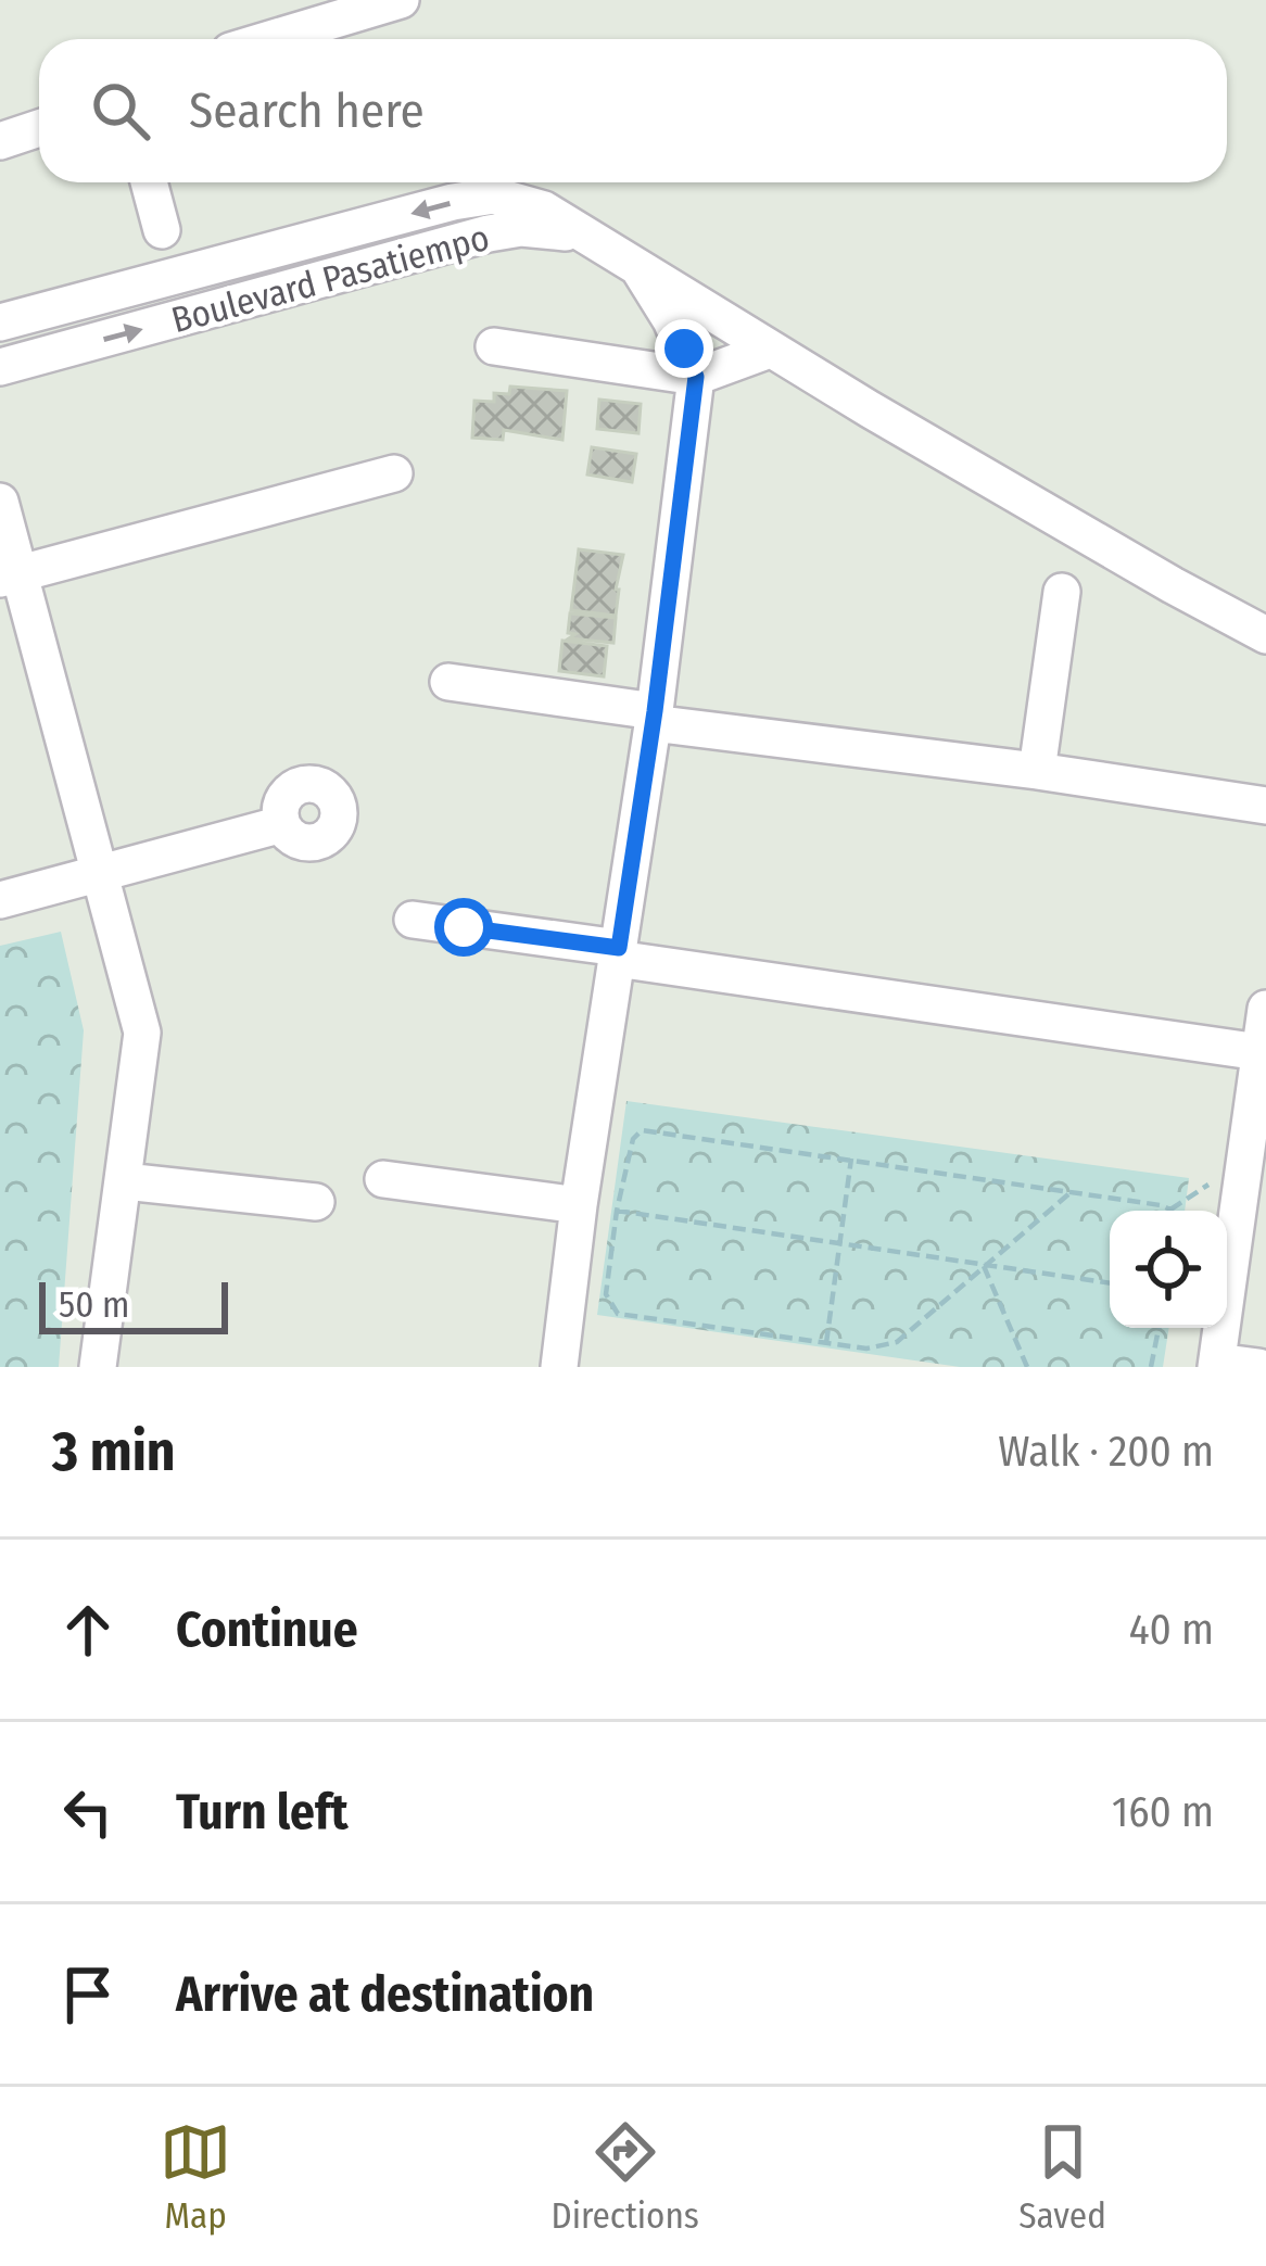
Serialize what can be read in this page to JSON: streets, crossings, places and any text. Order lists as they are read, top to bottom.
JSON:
{
  "streets": {
    "street": ["Boulevard Pasatiempo"]
  },
  "scale_bar": "50 m",
  "page": {
    "search": "Search here",
    "scale": "50 m",
    "heading": ["3 min", "Walk · 200 m"],
    "list": [
      ["Continue", "40 m"],
      ["Turn left", "160 m"],
      "Arrive at destination"
    ],
    "nav": ["Map", "Directions", "Saved"]
  }
}
